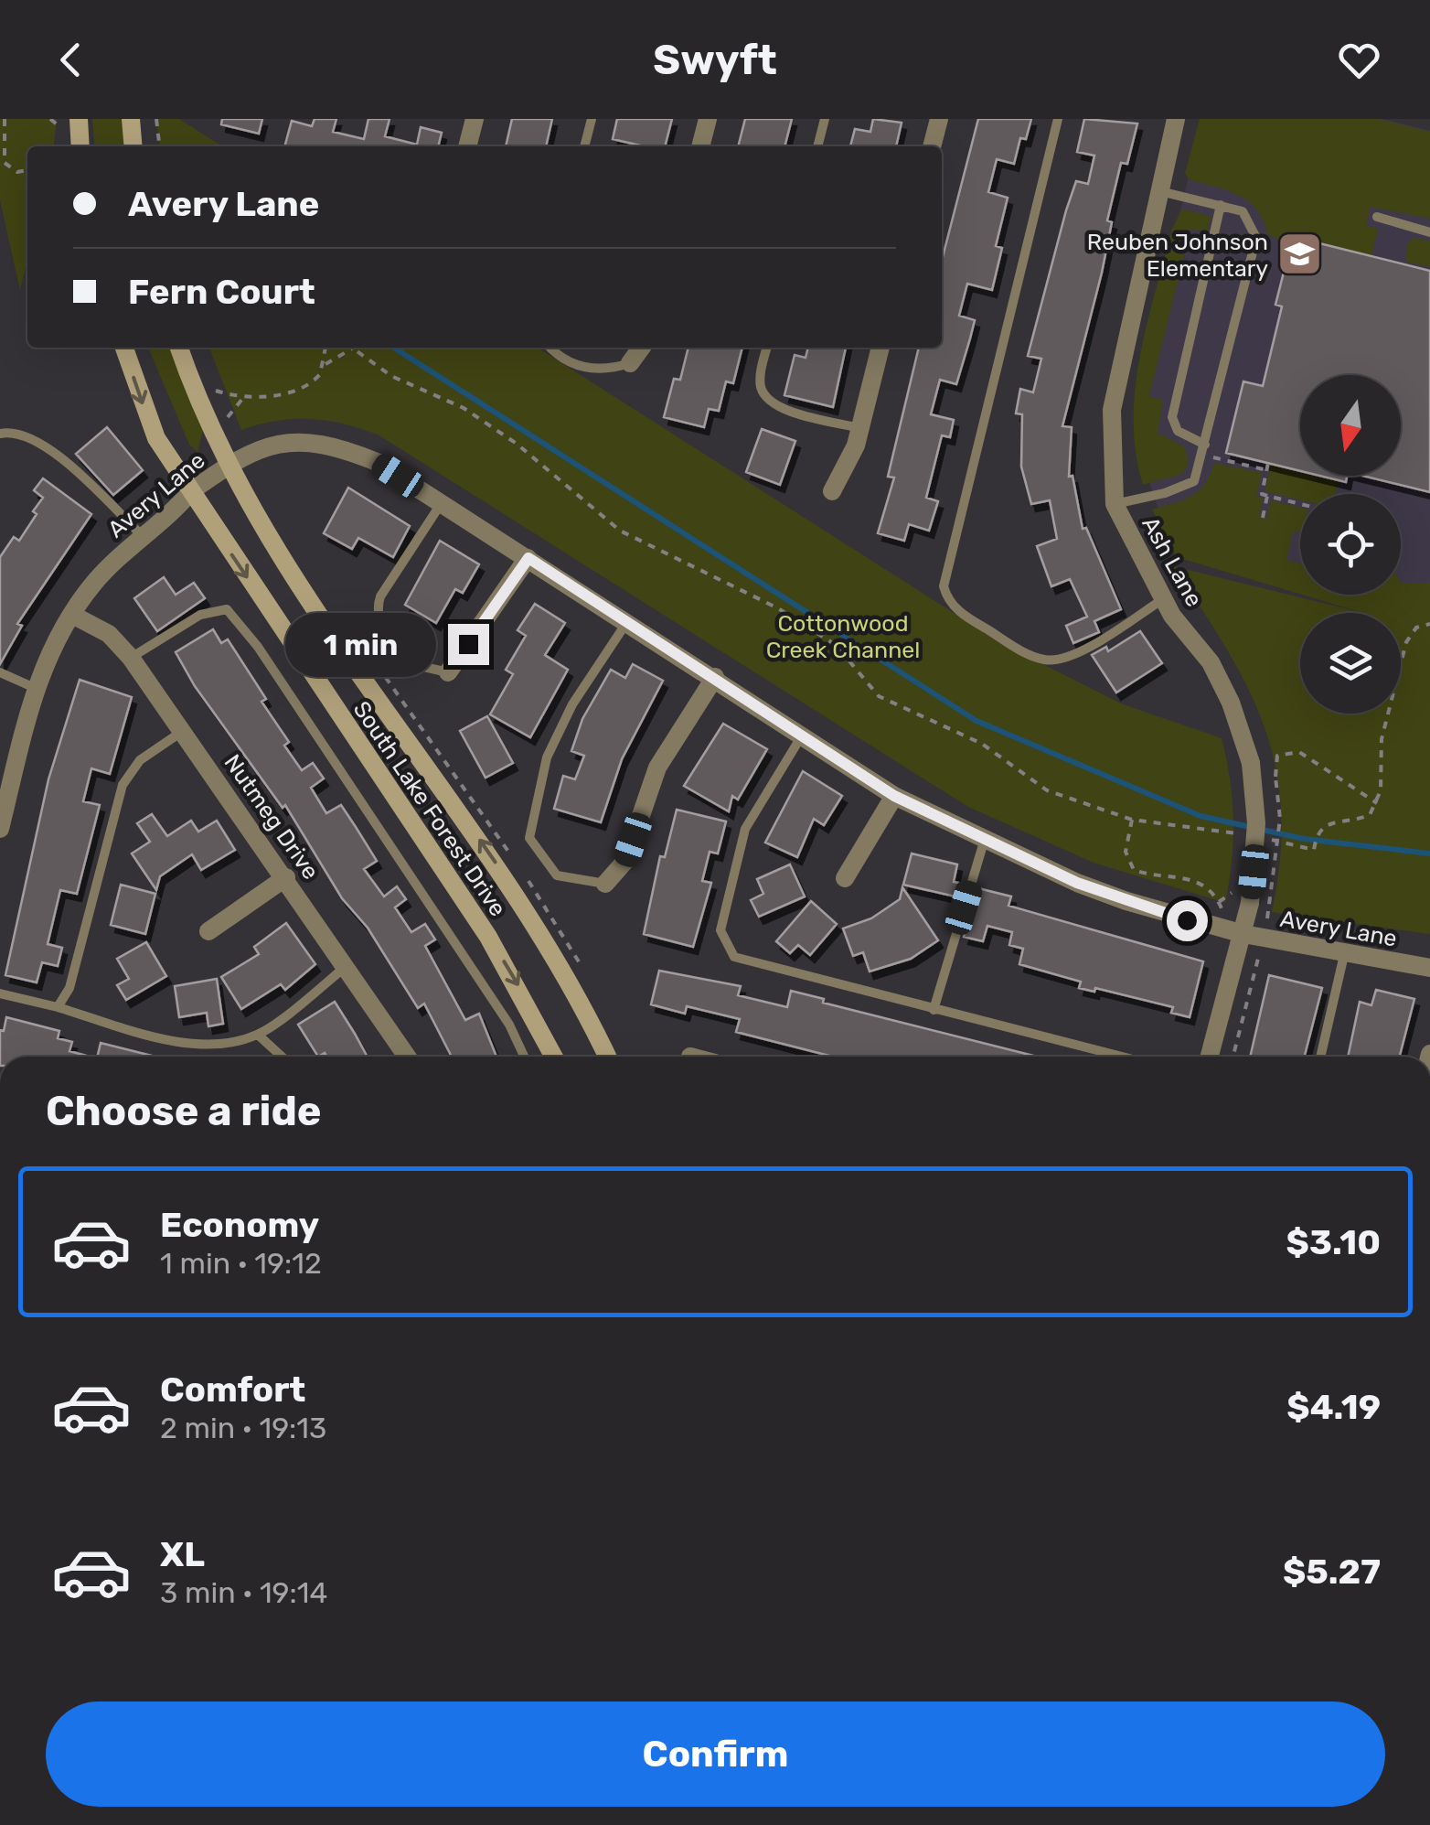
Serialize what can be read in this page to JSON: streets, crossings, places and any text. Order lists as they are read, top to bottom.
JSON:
{
  "streets": {
    "main road": ["South Lake Forest Drive"],
    "street": ["Avery Lane", "Ash Lane", "Nutmeg Drive"]
  },
  "crossings": [
    ["Avery Lane", "Ash Lane"],
    ["Avery Lane", "South Lake Forest Drive"],
    ["Avery Lane", "Nutmeg Drive"]
  ],
  "parks": ["Cottonwood Creek Channel"],
  "places": {
    "school or university": ["Reuben Johnson Elementary"]
  },
  "north": "bottom",
  "page": {
    "header": "Swyft",
    "banner": ["Avery Lane", "Fern Court"],
    "bubble": "1 min",
    "heading": "Choose a ride",
    "list": [
      {
        "name": "Economy",
        "note": "1 min · 19:12",
        "value": "$3.10"
      },
      {
        "name": "Comfort",
        "note": "2 min · 19:13",
        "value": "$4.19"
      },
      {
        "name": "XL",
        "note": "3 min · 19:14",
        "value": "$5.27"
      }
    ],
    "buttons": "Confirm"
  }
}
